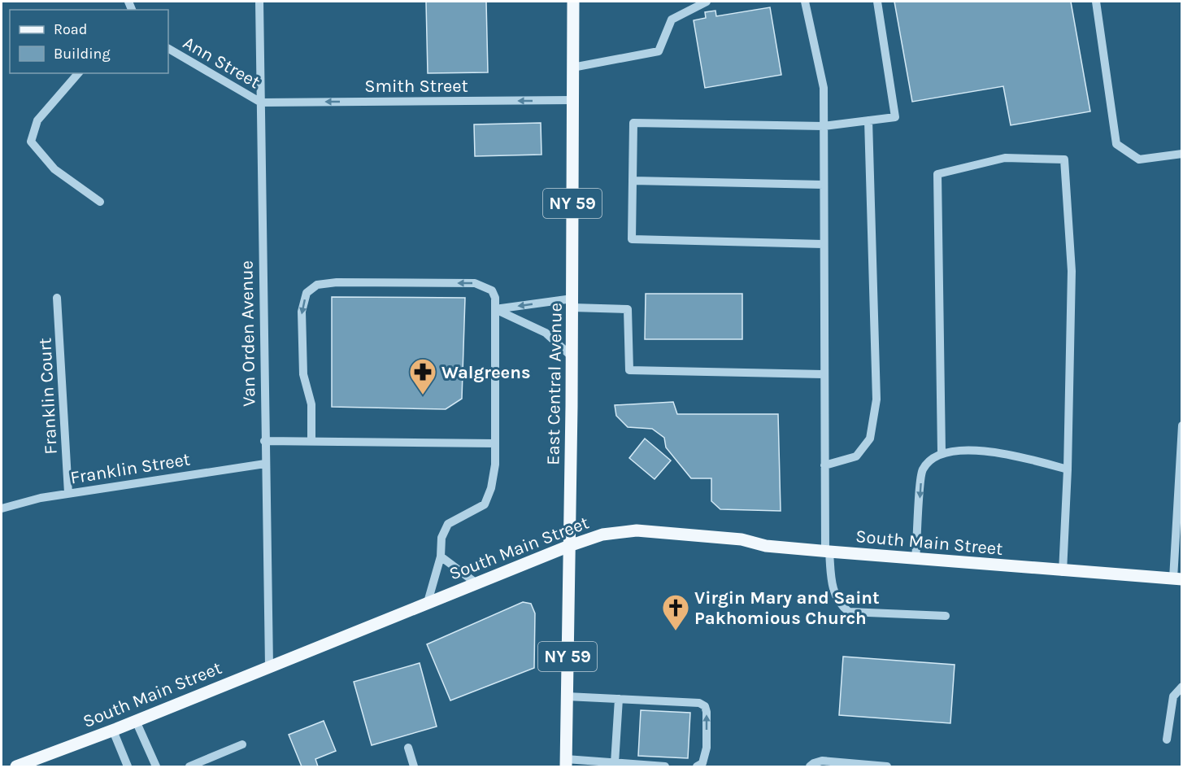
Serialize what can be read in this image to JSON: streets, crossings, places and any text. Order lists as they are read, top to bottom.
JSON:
{
  "streets": {
    "main road": ["NY 59", "East Central Avenue", "South Main Street"],
    "street": [
      "Ann Street",
      "Smith Street",
      "Van Orden Avenue",
      "Franklin Court",
      "Franklin Street"
    ]
  },
  "crossings": [
    ["Ann Street", "Smith Street"],
    ["Ann Street", "Van Orden Avenue"],
    ["Smith Street", "Van Orden Avenue"],
    ["Smith Street", "East Central Avenue"],
    ["Van Orden Avenue", "Franklin Street"],
    ["Van Orden Avenue", "South Main Street"],
    ["East Central Avenue", "South Main Street"],
    ["Franklin Court", "Franklin Street"]
  ],
  "one_way": ["Smith Street"],
  "places": {
    "pharmacy": ["Walgreens"],
    "church": ["Virgin Mary and Saint Pakhomious Church"]
  },
  "legend": ["Road", "Building"]
}
